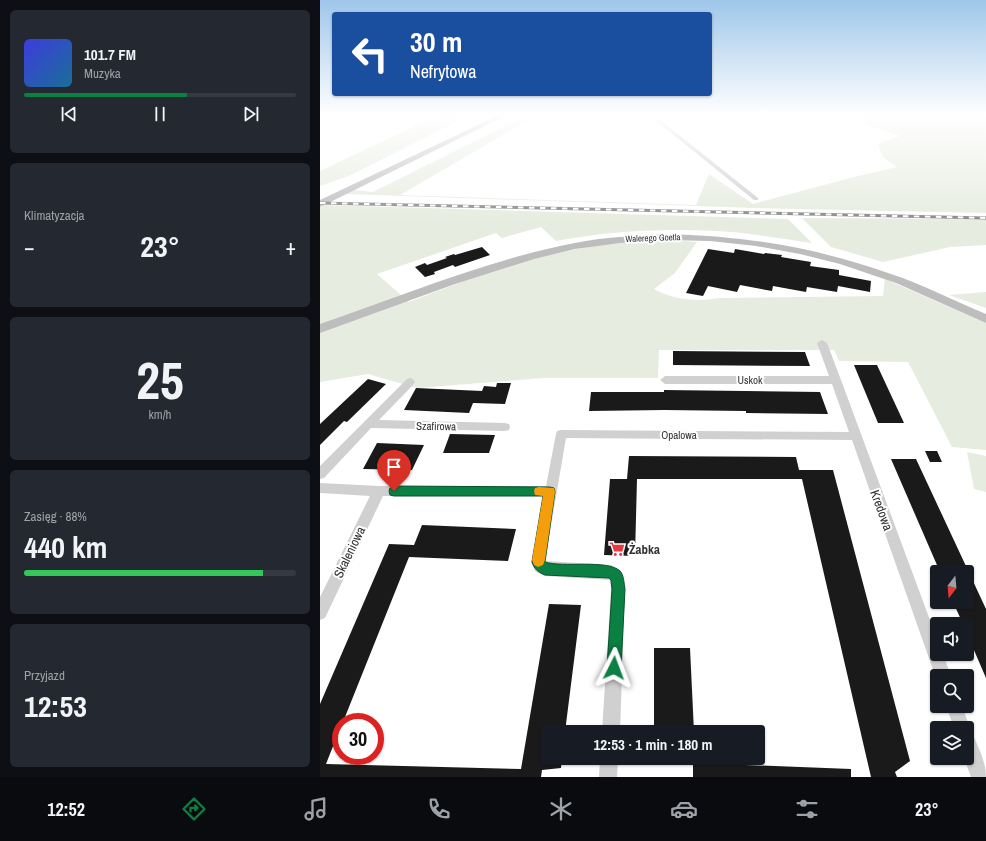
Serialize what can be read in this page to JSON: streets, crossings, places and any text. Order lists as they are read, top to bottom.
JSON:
{
  "streets": {
    "street": [
      "Walerego Goetla",
      "Uskok",
      "Szafirowa",
      "Opalowa",
      "Kredowa",
      "Skaleniowa"
    ]
  },
  "crossings": [
    ["Uskok", "Kredowa"],
    ["Opalowa", "Kredowa"]
  ],
  "places": {
    "supermarket": ["Żabka"]
  },
  "north": "bottom",
  "page": {
    "turn": ["30 m", "Nefrytowa"],
    "song": ["101.7 FM", "Muzyka"],
    "tile": [
      "Klimatyzacja",
      ["25", "km/h"],
      ["Zasięg · 88%", "440 km"],
      ["Przyjazd", "12:53"]
    ],
    "heat": ["−", "23°", "+"],
    "limit": "30",
    "trip": "12:53 · 1 min · 180 m",
    "tabs": ["12:52", "23°"]
  }
}
